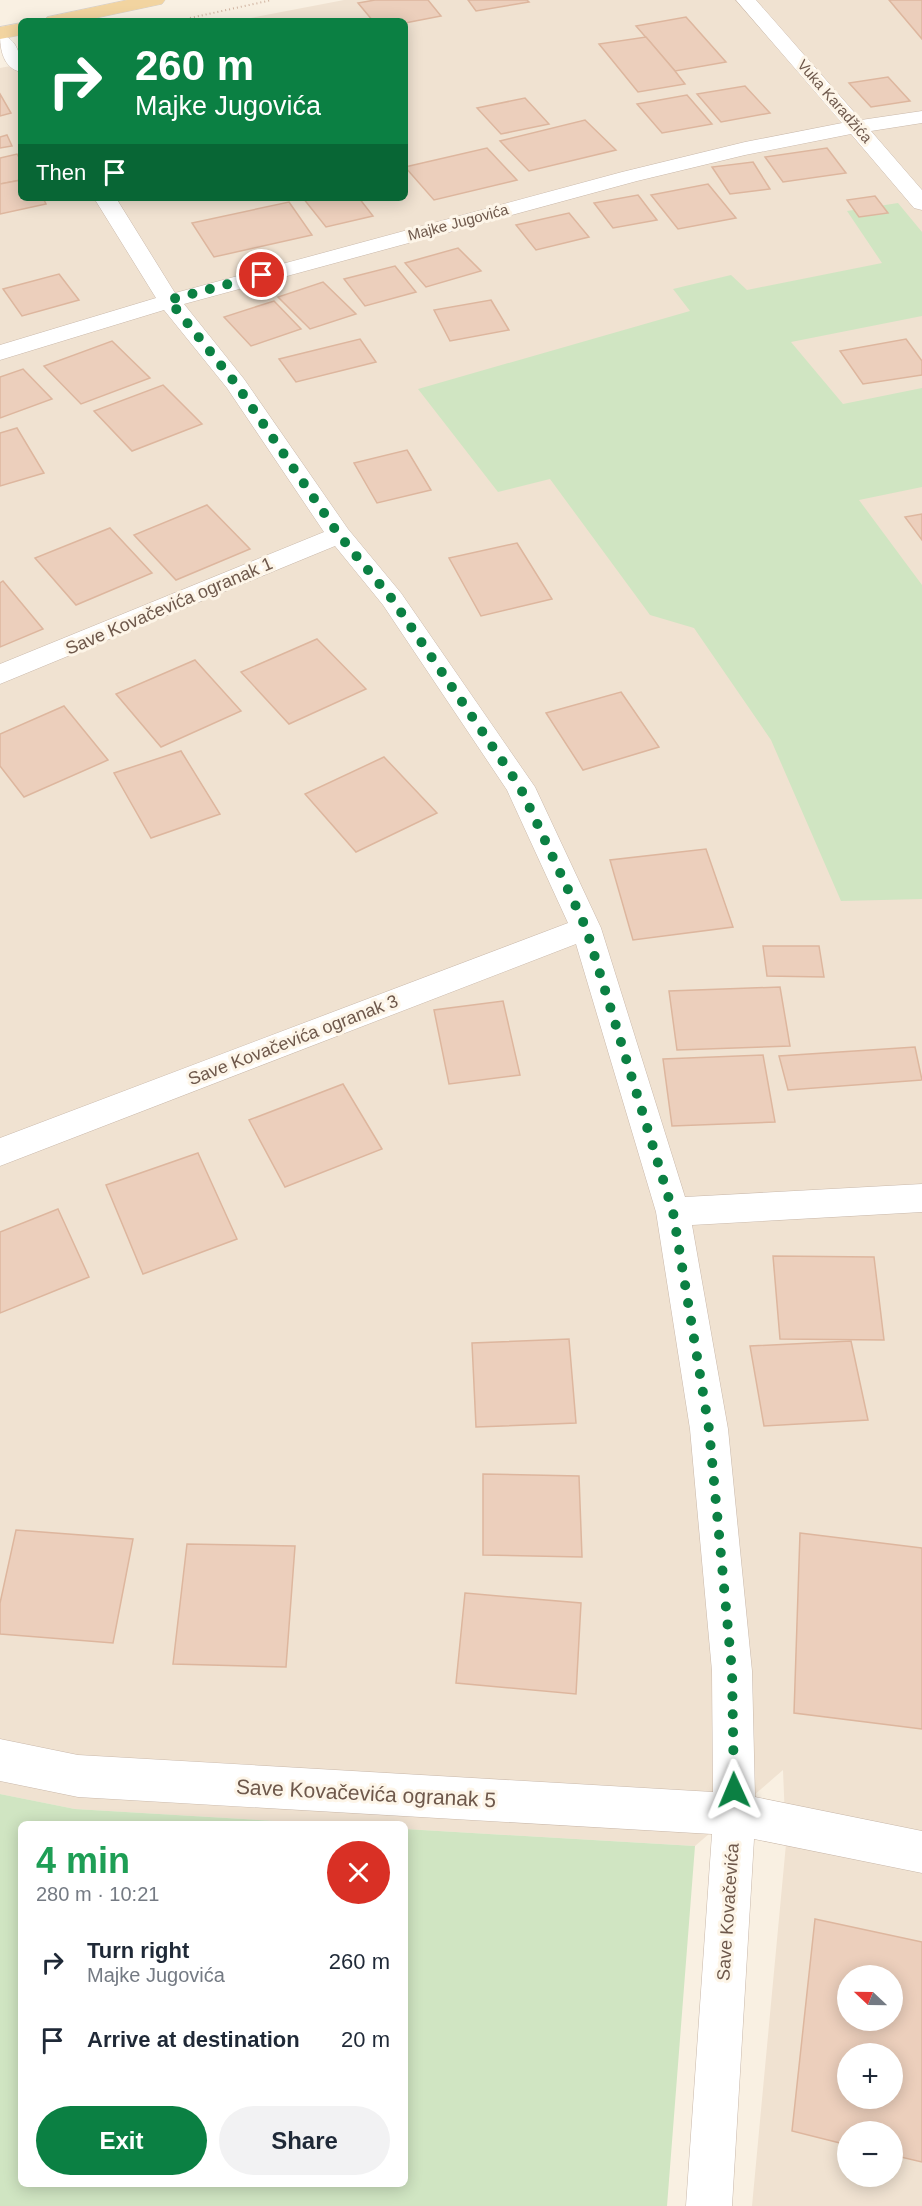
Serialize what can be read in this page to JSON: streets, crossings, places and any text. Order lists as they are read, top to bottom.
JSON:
{
  "streets": {
    "street": [
      "Vuka Karadžića",
      "Majke Jugovića",
      "Save Kovačevića ogranak 1",
      "Save Kovačevića ogranak 3",
      "Save Kovačevića ogranak 5",
      "Save Kovačevića"
    ]
  },
  "crossings": [
    ["Vuka Karadžića", "Majke Jugovića"],
    ["Majke Jugovića", "Save Kovačevića"],
    ["Save Kovačevića ogranak 1", "Save Kovačevića"],
    ["Save Kovačevića ogranak 3", "Save Kovačevića"],
    ["Save Kovačevića ogranak 5", "Save Kovačevića"]
  ],
  "north": "left",
  "page": {
    "turn": ["260 m", "Majke Jugovića"],
    "then": "Then",
    "heading": ["4 min", "280 m · 10:21"],
    "list": [
      {
        "name": "Turn right",
        "note": "Majke Jugovića",
        "value": "260 m"
      },
      {
        "name": "Arrive at destination",
        "value": "20 m"
      }
    ],
    "map_buttons": ["+", "−"],
    "buttons": ["Exit", "Share"]
  }
}
